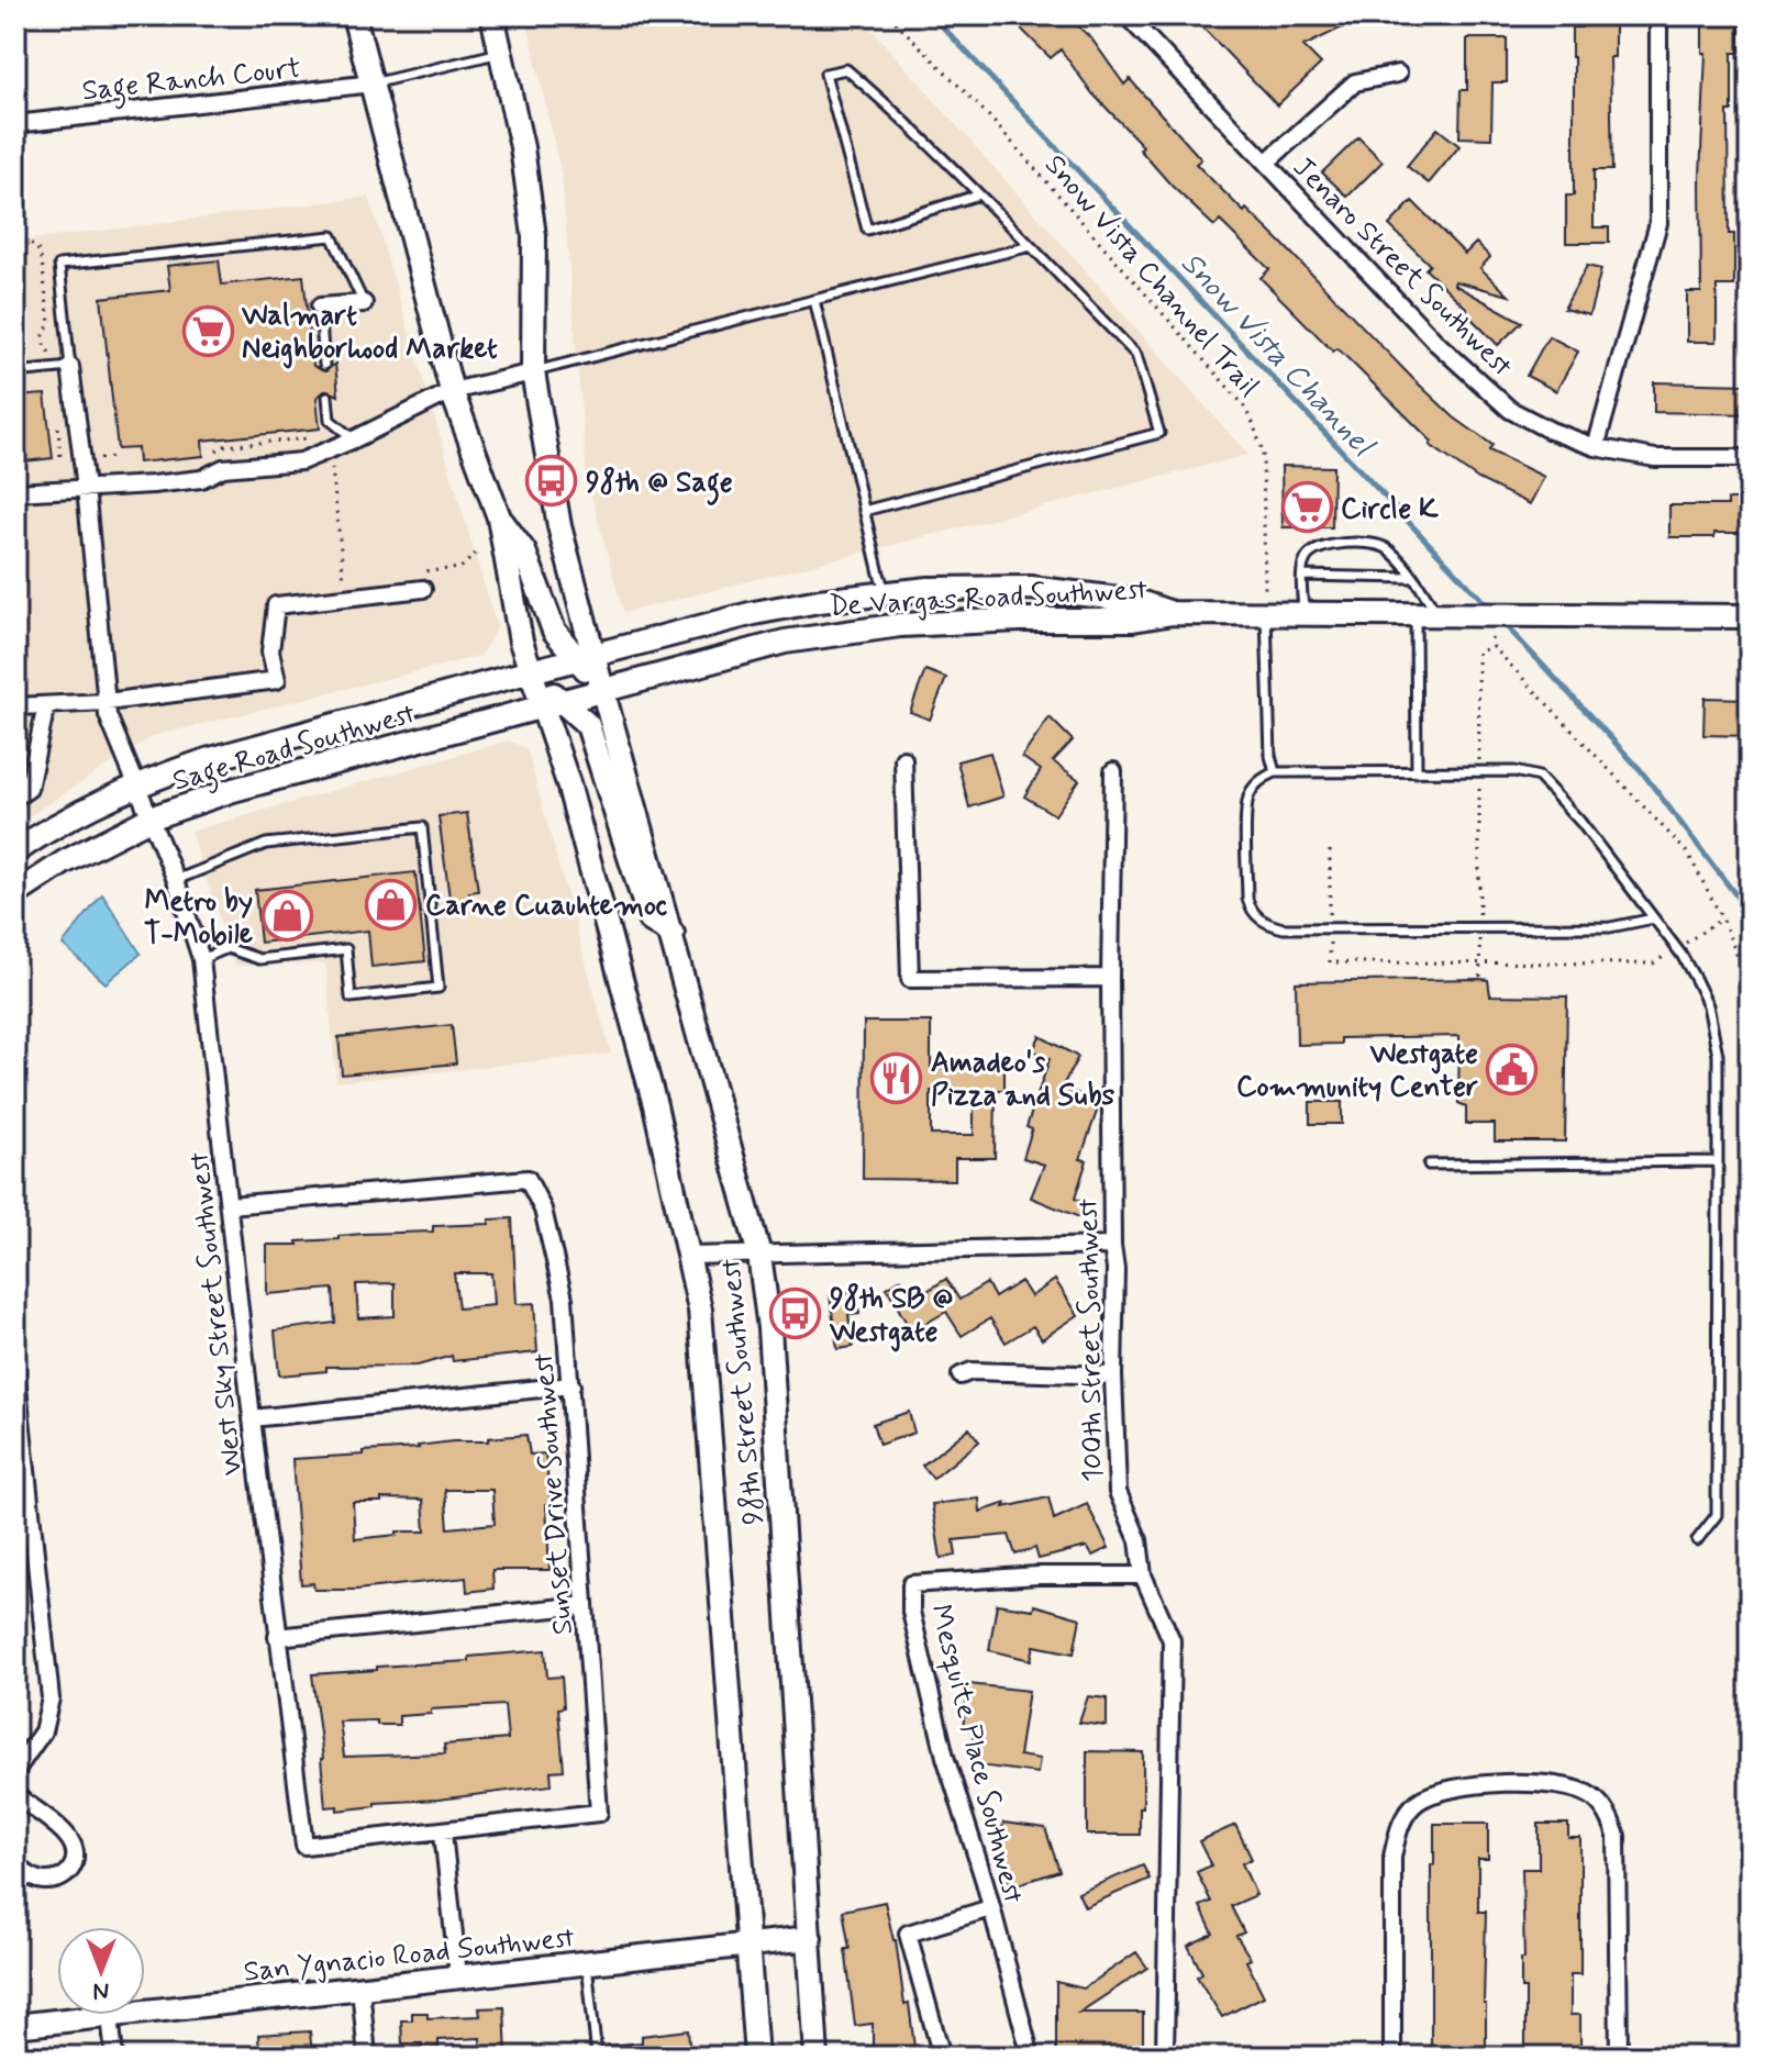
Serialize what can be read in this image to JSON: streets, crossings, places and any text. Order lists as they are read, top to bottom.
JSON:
{
  "streets": {
    "main road": [
      "De Vargas Road Southwest",
      "Sage Road Southwest",
      "98th Street Southwest",
      "San Ygnacio Road Southwest"
    ],
    "street": [
      "Sage Ranch Court",
      "Jenaro Street Southwest",
      "West Sky Street Southwest",
      "100th Street Southwest",
      "Sunset Drive Southwest",
      "Mesquite Place Southwest"
    ],
    "path": ["Snow Vista Channel Trail"]
  },
  "crossings": [
    ["Snow Vista Channel Trail", "De Vargas Road Southwest"],
    ["De Vargas Road Southwest", "Sage Road Southwest"],
    ["De Vargas Road Southwest", "98th Street Southwest"],
    ["Sage Road Southwest", "West Sky Street Southwest"],
    ["Sage Road Southwest", "98th Street Southwest"],
    ["West Sky Street Southwest", "Sunset Drive Southwest"],
    ["100th Street Southwest", "Mesquite Place Southwest"],
    ["98th Street Southwest", "San Ygnacio Road Southwest"]
  ],
  "water": ["Snow Vista Channel"],
  "places": {
    "supermarket": ["Walmart Neighborhood Market", "Circle K"],
    "bus stop": ["98th @ Sage", "98th SB @ Westgate"],
    "shop": ["Carne Cuauhtemoc", "Metro by T-Mobile"],
    "public building": ["Westgate Community Center"],
    "restaurant": ["Amadeo's Pizza and Subs"]
  },
  "north": "bottom"
}
